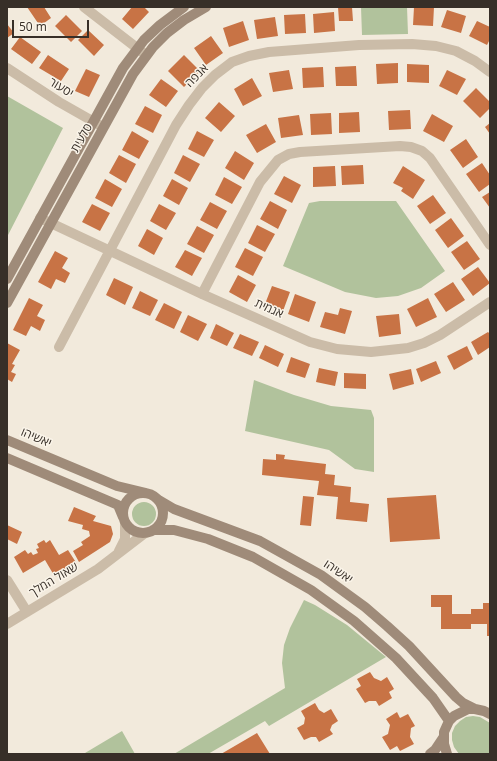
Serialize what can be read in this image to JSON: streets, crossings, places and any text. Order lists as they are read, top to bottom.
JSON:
{
  "streets": {
    "street": [
      "אנפה",
      "יסעור",
      "סלעית",
      "אגמית",
      "יאשיהו",
      "שאול המלך"
    ]
  },
  "crossings": [
    ["אנפה", "אגמית"],
    ["יסעור", "סלעית"],
    ["סלעית", "אגמית"],
    ["יאשיהו", "שאול המלך"]
  ],
  "scale_bar": "50 m"
}
